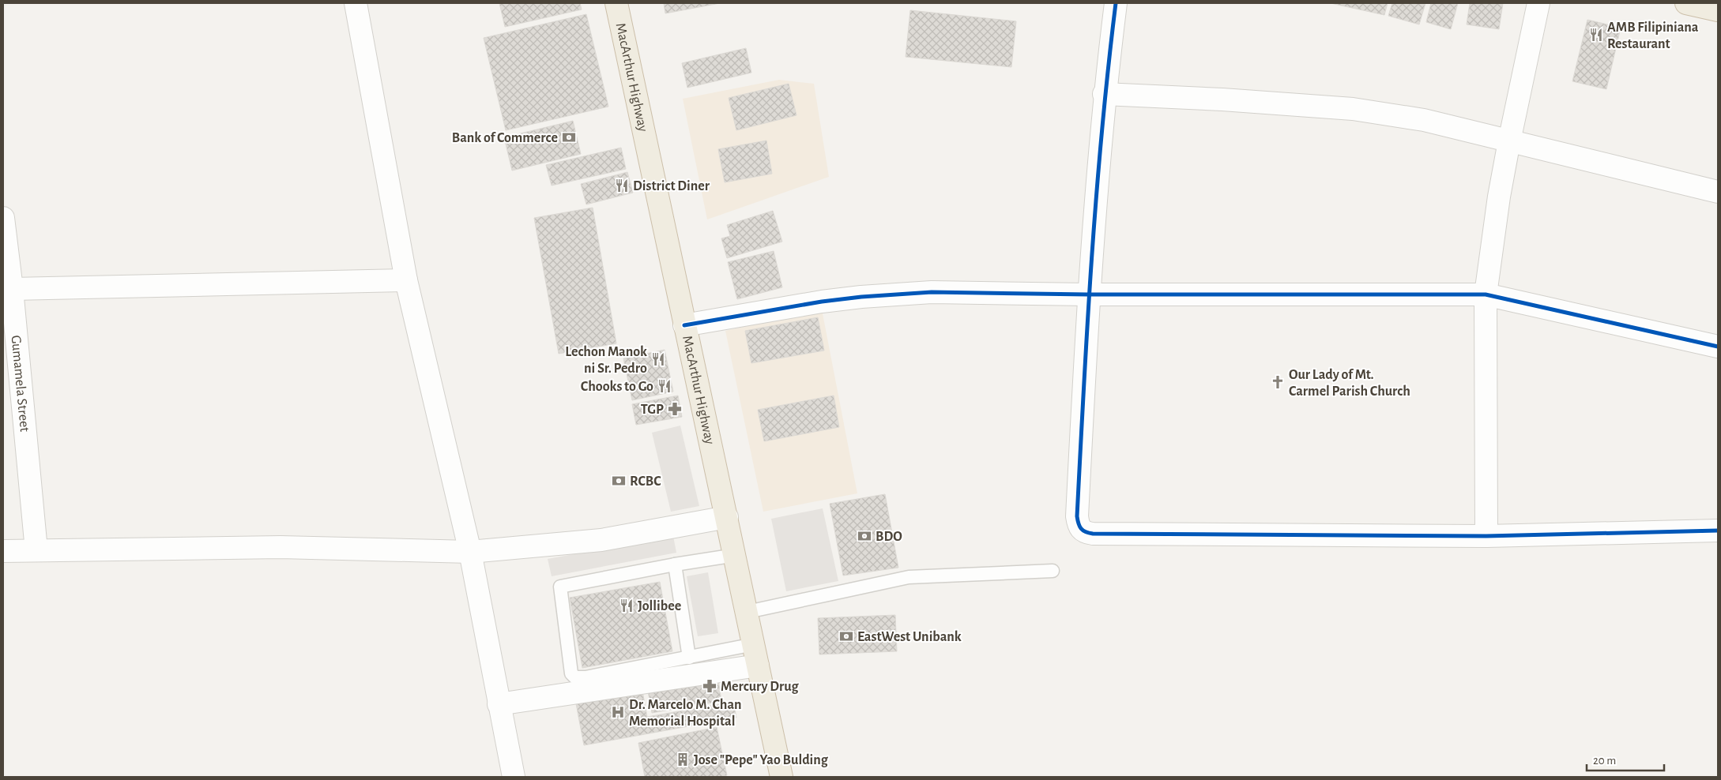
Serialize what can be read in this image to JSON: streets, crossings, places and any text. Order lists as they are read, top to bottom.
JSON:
{
  "streets": {
    "highway": ["MacArthur Highway"],
    "street": ["Gumamela Street"]
  },
  "places": {
    "restaurant": [
      "AMB Filipiniana Restaurant",
      "District Diner",
      "Lechon Manok ni Sr. Pedro",
      "Chooks to Go",
      "Jollibee"
    ],
    "bank": [
      "Bank of Commerce",
      "RCBC",
      "BDO",
      "EastWest Unibank"
    ],
    "church": ["Our Lady of Mt. Carmel Parish Church"],
    "pharmacy": ["TGP", "Mercury Drug"],
    "hospital": ["Dr. Marcelo M. Chan Memorial Hospital"],
    "building": ["Jose \"Pepe\" Yao Bulding"]
  },
  "scale_bar": "20 m"
}
